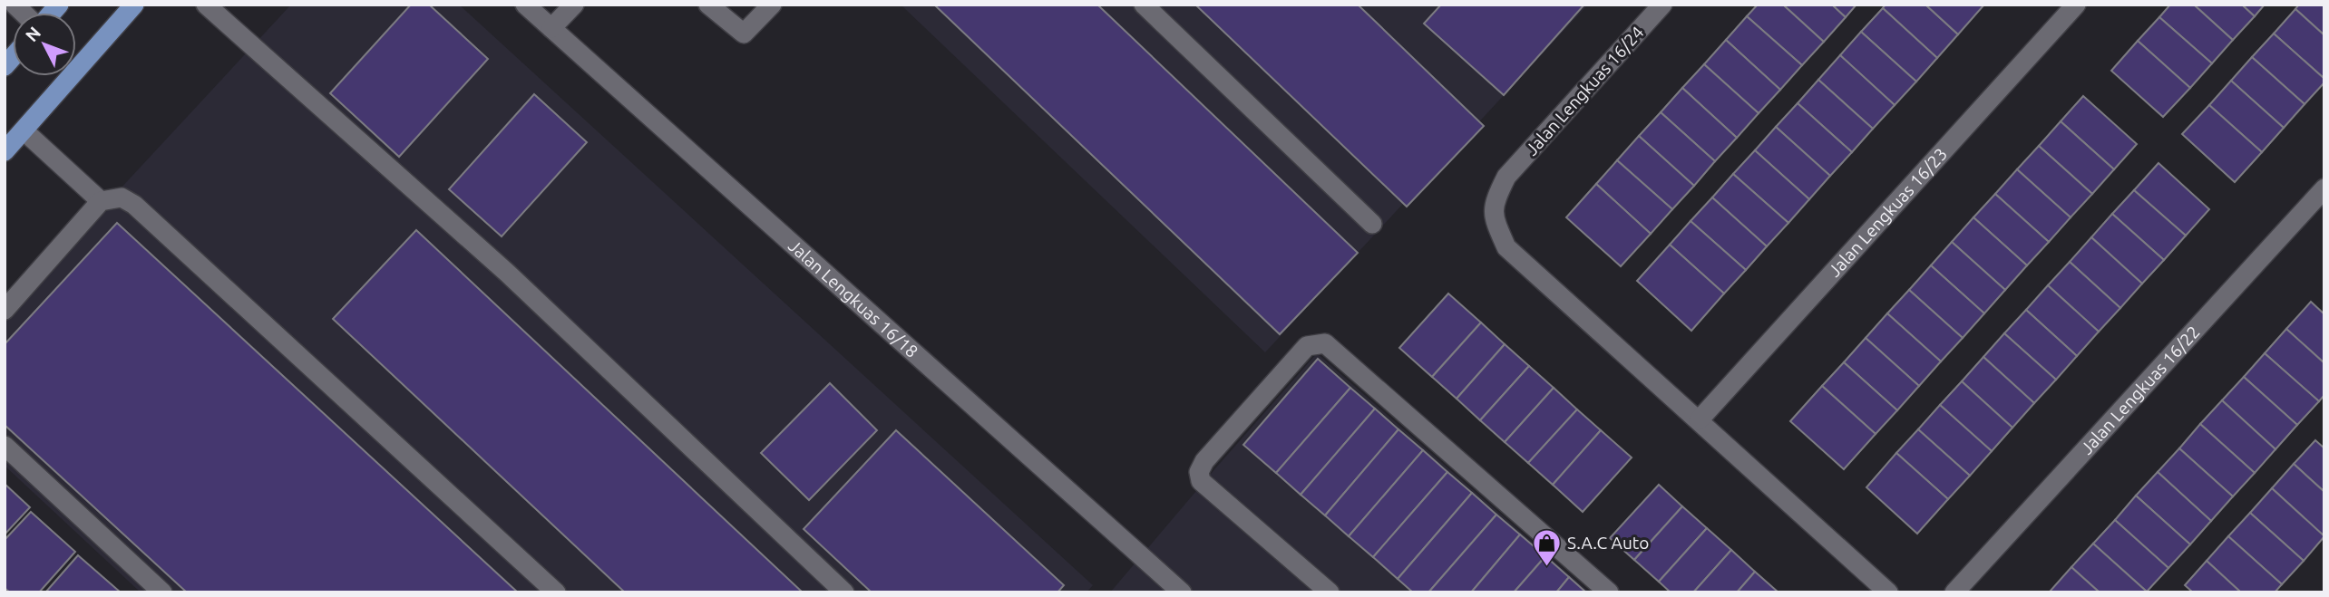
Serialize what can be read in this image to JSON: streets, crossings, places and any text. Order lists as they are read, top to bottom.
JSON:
{
  "streets": {
    "street": [
      "Jalan Lengkuas 16/24",
      "Jalan Lengkuas 16/23",
      "Jalan Lengkuas 16/18",
      "Jalan Lengkuas 16/22"
    ]
  },
  "crossings": [
    ["Jalan Lengkuas 16/24", "Jalan Lengkuas 16/23"]
  ],
  "places": {
    "shop": ["S.A.C Auto"]
  },
  "north": "top left"
}
